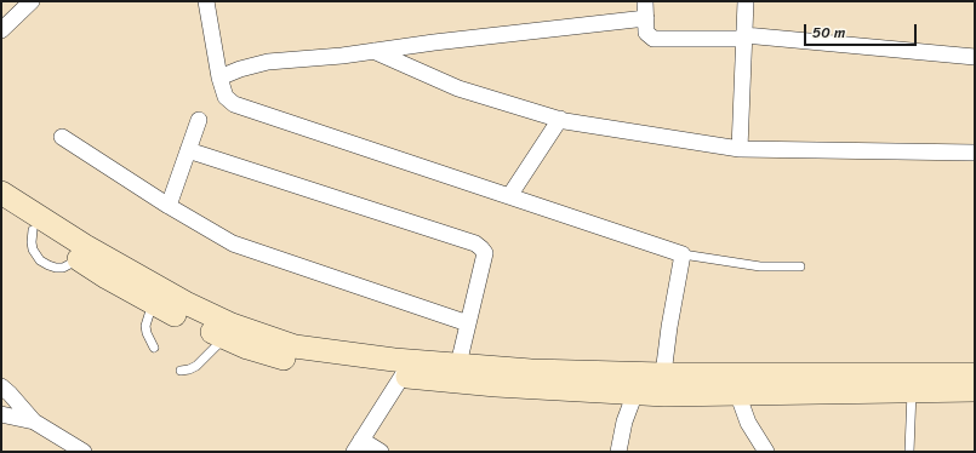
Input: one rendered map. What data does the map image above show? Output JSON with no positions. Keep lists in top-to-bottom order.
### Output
{
  "scale_bar": "50 m"
}
